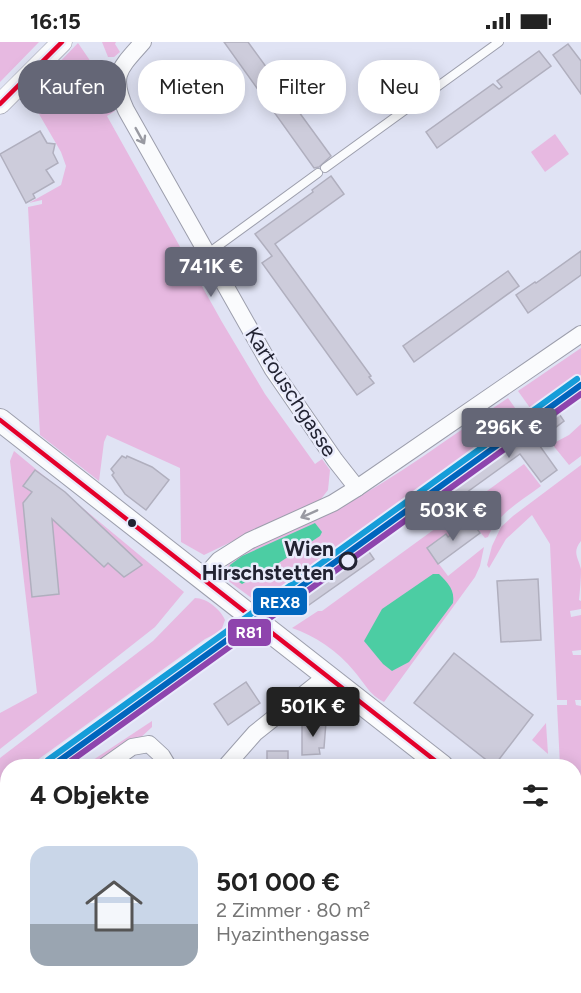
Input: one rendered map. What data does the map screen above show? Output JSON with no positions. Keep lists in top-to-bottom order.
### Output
{
  "streets": {
    "street": ["Kartouschgasse"]
  },
  "one_way": ["Kartouschgasse"],
  "places": ["Wien Hirschstetten"],
  "lines": ["transit line REX8", "transit line R81"],
  "page": {
    "status": "16:15",
    "chip": [
      "Kaufen",
      "Mieten",
      "Filter",
      "Neu"
    ],
    "price": [
      "741K €",
      "296K €",
      "503K €",
      "501K €"
    ],
    "heading": "4 Objekte",
    "list": [
      {
        "name": "501 000 €",
        "note": "2 Zimmer · 80 m² · Hyazinthengasse"
      }
    ]
  }
}
